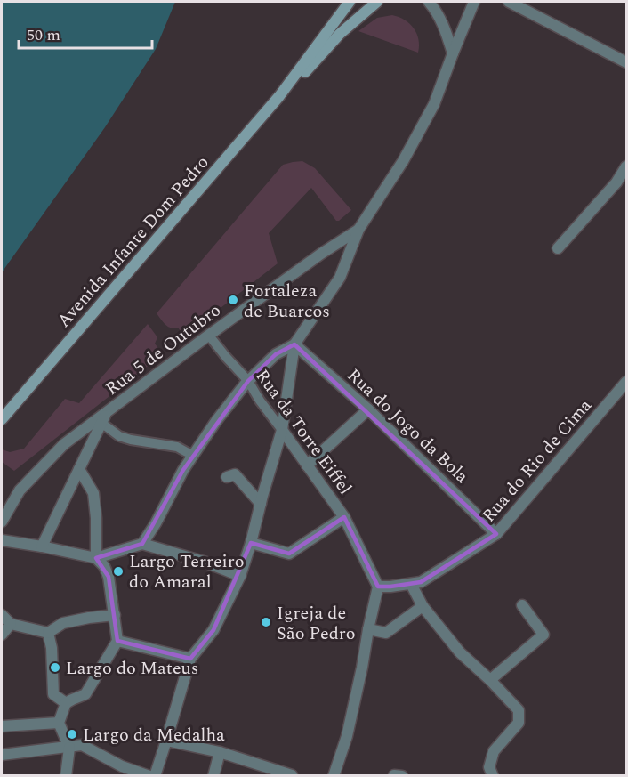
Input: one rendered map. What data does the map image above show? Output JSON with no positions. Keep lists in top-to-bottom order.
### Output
{
  "streets": {
    "street": [
      "Avenida Infante Dom Pedro",
      "Rua 5 de Outubro",
      "Rua do Jogo da Bola",
      "Rua da Torre Eiffel",
      "Rua do Rio de Cima"
    ]
  },
  "crossings": [
    ["Rua 5 de Outubro", "Rua da Torre Eiffel"],
    ["Rua do Jogo da Bola", "Rua do Rio de Cima"],
    ["Rua da Torre Eiffel", "Rua do Rio de Cima"]
  ],
  "places": [
    "Fortaleza de Buarcos",
    "Largo Terreiro do Amaral",
    "Igreja de São Pedro",
    "Largo do Mateus",
    "Largo da Medalha"
  ],
  "scale_bar": "50 m"
}
